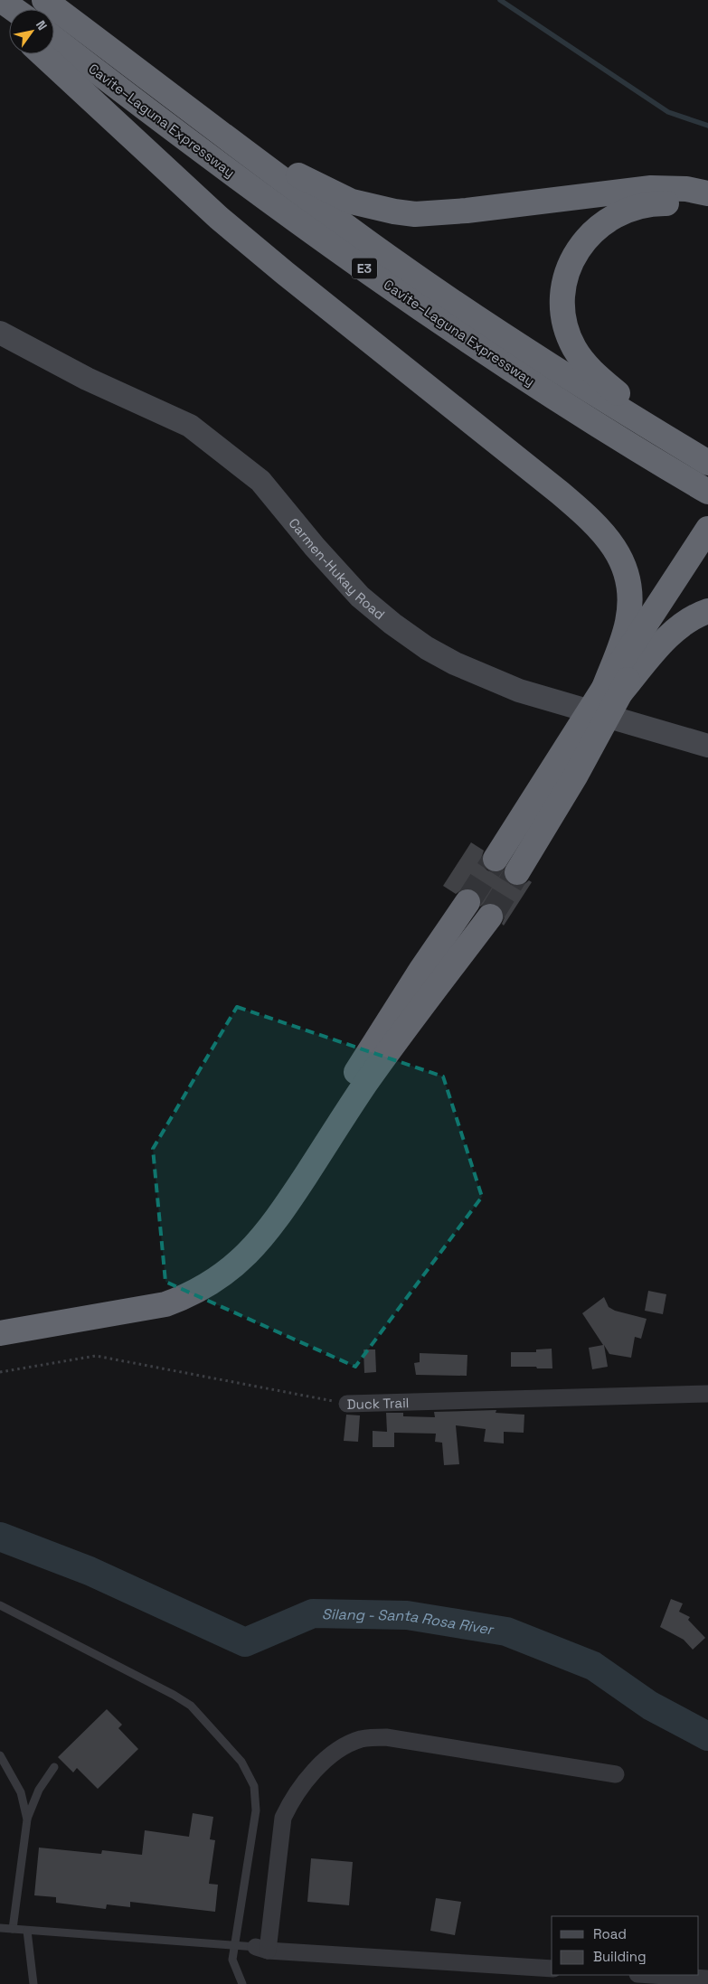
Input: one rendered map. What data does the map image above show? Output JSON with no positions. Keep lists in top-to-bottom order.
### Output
{
  "streets": {
    "highway": ["Cavite–Laguna Expressway", "E3"],
    "street": ["Carmen-Hukay Road", "Duck Trail"]
  },
  "crossings": [
    ["Cavite–Laguna Expressway", "E3"]
  ],
  "water": ["Silang - Santa Rosa River"],
  "legend": ["Road", "Building"],
  "north": "top right"
}
